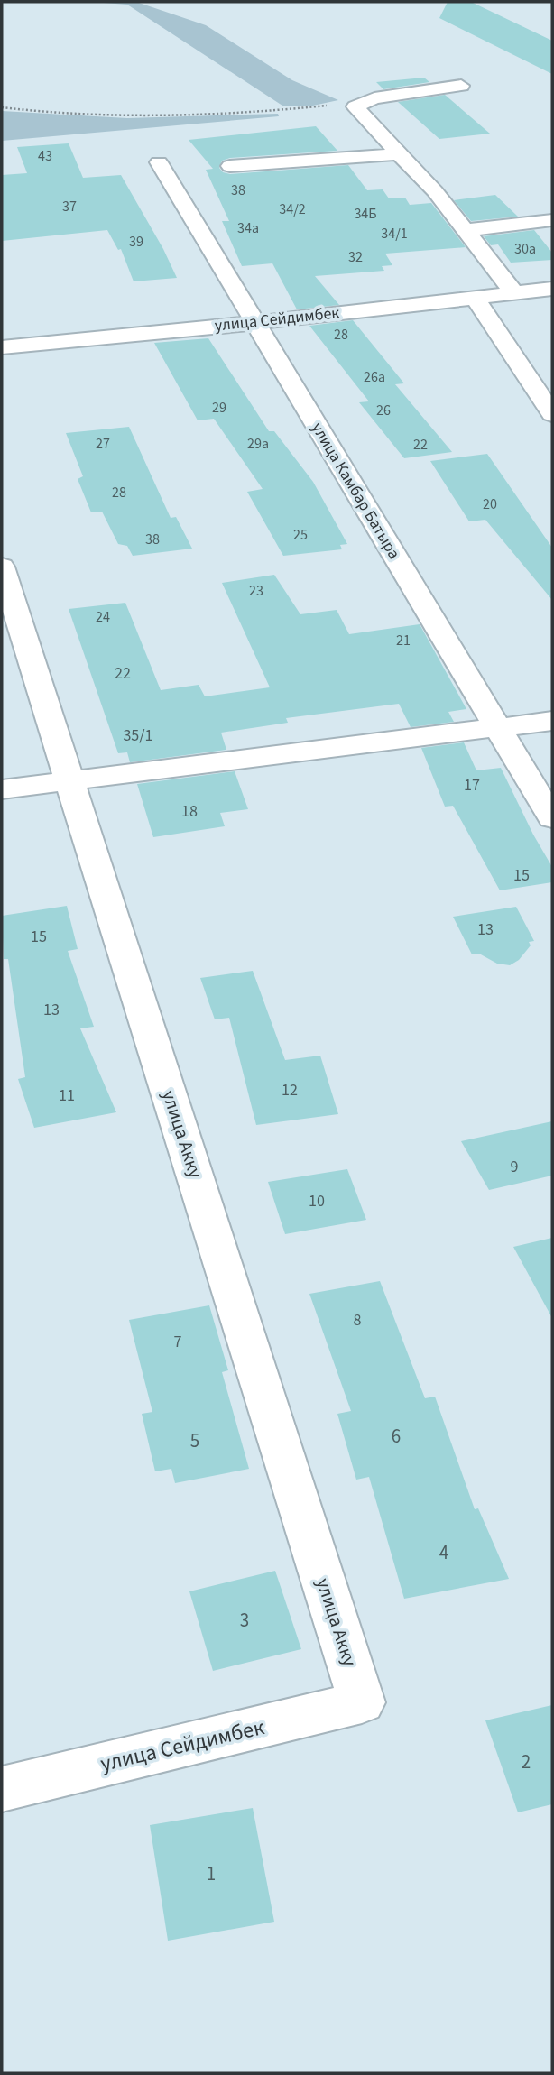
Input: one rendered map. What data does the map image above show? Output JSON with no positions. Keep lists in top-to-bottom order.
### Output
{
  "streets": {
    "street": ["улица Сейдимбек", "улица Камбар Батыра", "улица Акку"]
  },
  "crossings": [
    ["улица Сейдимбек", "улица Камбар Батыра"],
    ["улица Сейдимбек", "улица Акку"]
  ],
  "house_numbers": [
    "43",
    "38",
    "37",
    "34/2",
    "34Б",
    "34а",
    "34/1",
    "39",
    "30а",
    "32",
    "28",
    "26а",
    "29",
    "26",
    "27",
    "29а",
    "22",
    "28",
    "20",
    "25",
    "38",
    "23",
    "24",
    "21",
    "22",
    "35/1",
    "17",
    "18",
    "15",
    "13",
    "15",
    "13",
    "12",
    "11",
    "9",
    "10",
    "8",
    "7",
    "6",
    "5",
    "4",
    "3",
    "2",
    "1"
  ]
}
